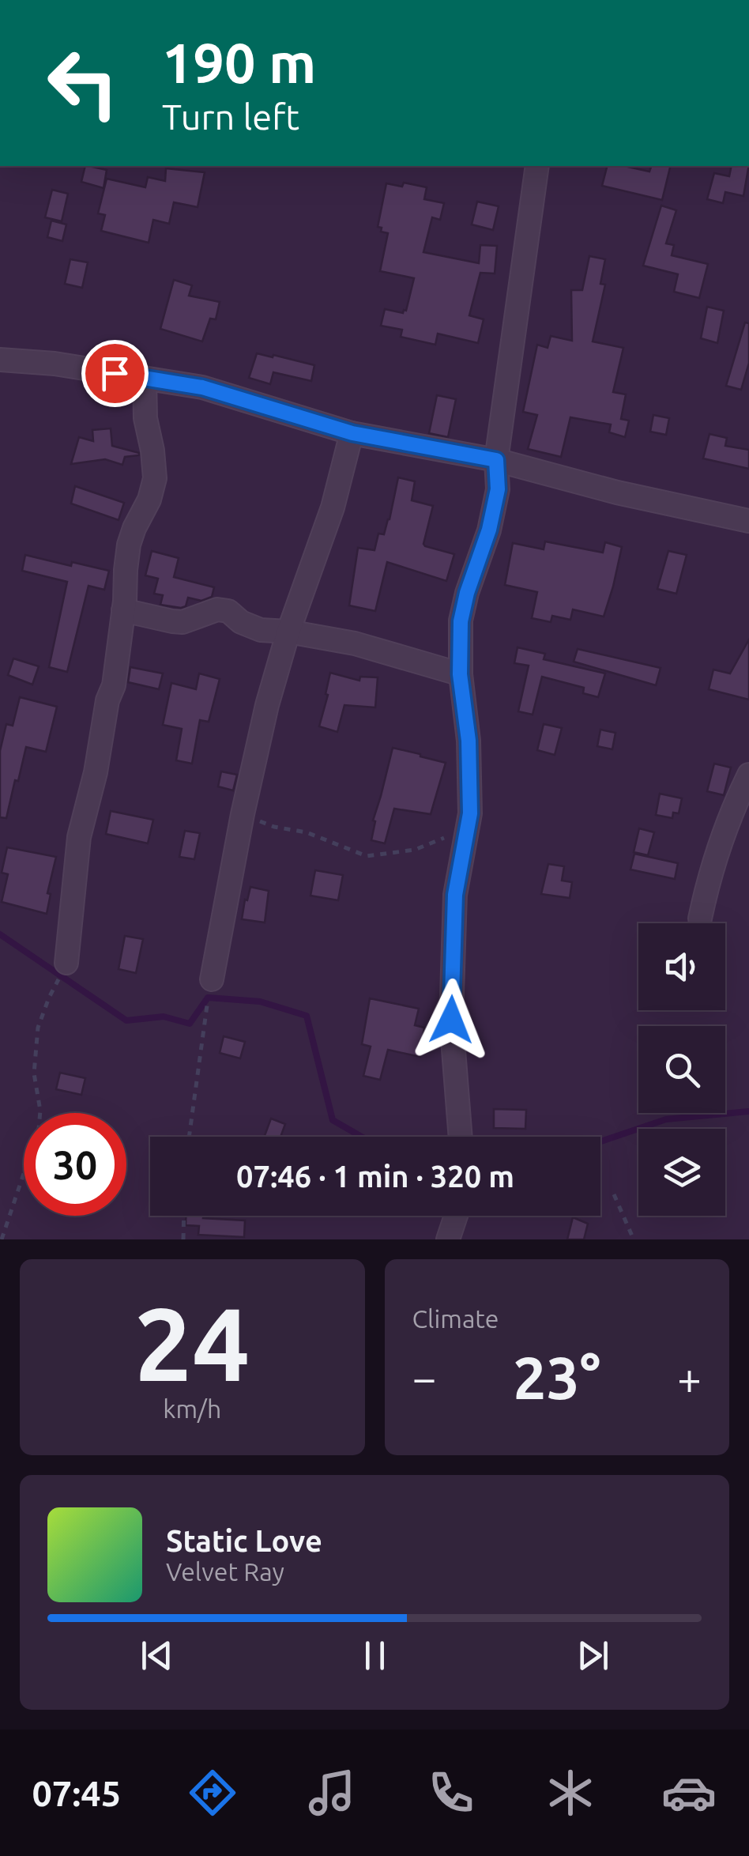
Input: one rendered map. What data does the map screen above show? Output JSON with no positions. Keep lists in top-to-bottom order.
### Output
{
  "page": {
    "turn": ["190 m", "Turn left"],
    "limit": "30",
    "trip": "07:46 · 1 min · 320 m",
    "tile": [
      ["24", "km/h"],
      "Climate"
    ],
    "heat": ["−", "23°", "+"],
    "song": ["Static Love", "Velvet Ray"],
    "tabs": "07:45"
  }
}
